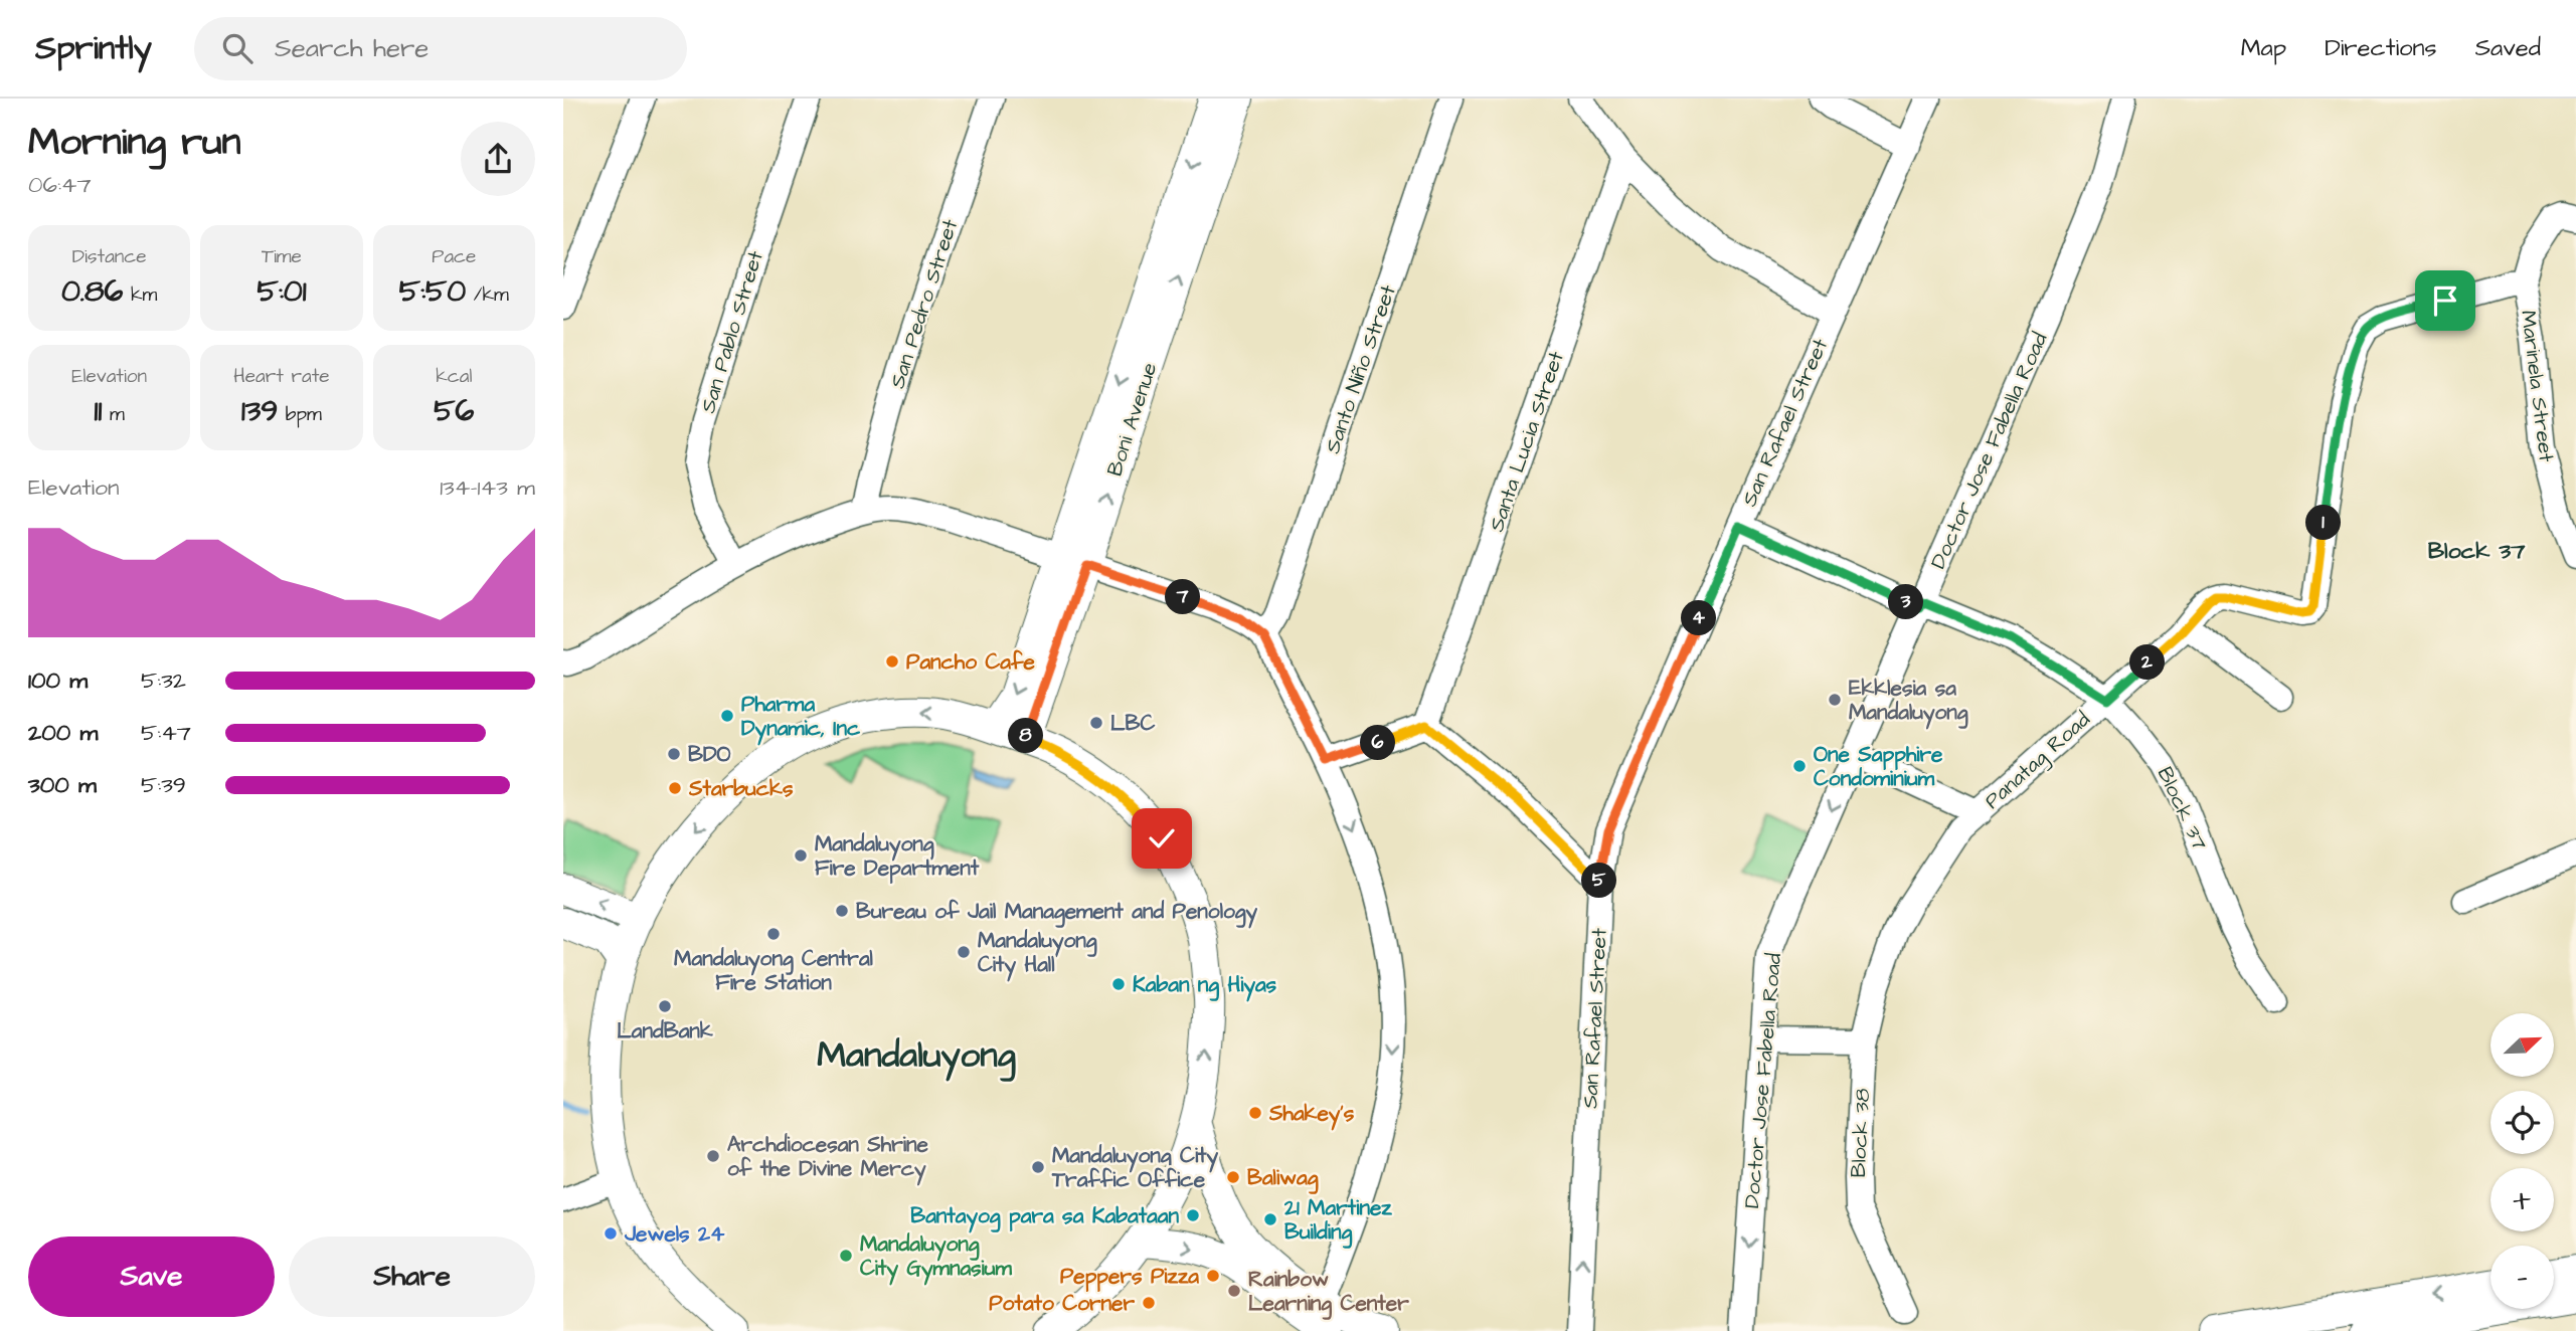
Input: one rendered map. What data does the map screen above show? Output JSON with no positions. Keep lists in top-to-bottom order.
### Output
{
  "streets": {
    "main road": ["Boni Avenue"],
    "street": [
      "San Pedro Street",
      "San Pablo Street",
      "Santo Niño Street",
      "Marinela Street",
      "San Rafael Street",
      "Santa Lucia Street",
      "Doctor Jose Fabella Road",
      "Panatag Road",
      "Block 37",
      "Block 38"
    ]
  },
  "crossings": [
    ["Marinela Street", "Panatag Road"],
    ["San Rafael Street", "Block 37"],
    ["Doctor Jose Fabella Road", "Block 37"],
    ["Panatag Road", "Block 37"],
    ["Panatag Road", "Block 38"]
  ],
  "one_way": ["Doctor Jose Fabella Road"],
  "districts": ["Block 37", "Mandaluyong"],
  "places": [
    "Pancho Cafe",
    "Ekklesia sa Mandaluyong",
    "Pharma Dynamic, Inc",
    "LBC",
    "BDO",
    "One Sapphire Condominium",
    "Starbucks",
    "Mandaluyong Fire Department",
    "Bureau of Jail Management and Penology",
    "Mandaluyong Central Fire Station",
    "Mandaluyong City Hall",
    "Kaban ng Hiyas",
    "LandBank",
    "Shakey's",
    "Archdiocesan Shrine of the Divine Mercy",
    "Mandaluyong City Traffic Office",
    "Baliwag",
    "Bantayog para sa Kabataan",
    "21 Martinez Building",
    "Jewels 24",
    "Mandaluyong City Gymnasium",
    "Peppers Pizza",
    "Rainbow Learning Center",
    "Potato Corner"
  ],
  "north": "top right",
  "page": {
    "header": "Sprintly",
    "search": "Search here",
    "nav": ["Map", "Directions", "Saved"],
    "heading": ["Morning run", "06:47"],
    "stats": [
      ["Distance", "0.86 km"],
      ["Time", "5:01"],
      ["Pace", "5:50 /km"],
      ["Elevation", "11 m"],
      ["Heart rate", "139 bpm"],
      ["kcal", "56"]
    ],
    "chart": ["Elevation", "134–143 m"],
    "pins": [
      "1",
      "7",
      "3",
      "4",
      "2",
      "8",
      "6",
      "5"
    ],
    "list": [
      {
        "name": "100 m",
        "note": "5:32"
      },
      {
        "name": "200 m",
        "note": "5:47"
      },
      {
        "name": "300 m",
        "note": "5:39"
      }
    ],
    "map_buttons": ["+", "−"],
    "buttons": ["Save", "Share"]
  }
}
